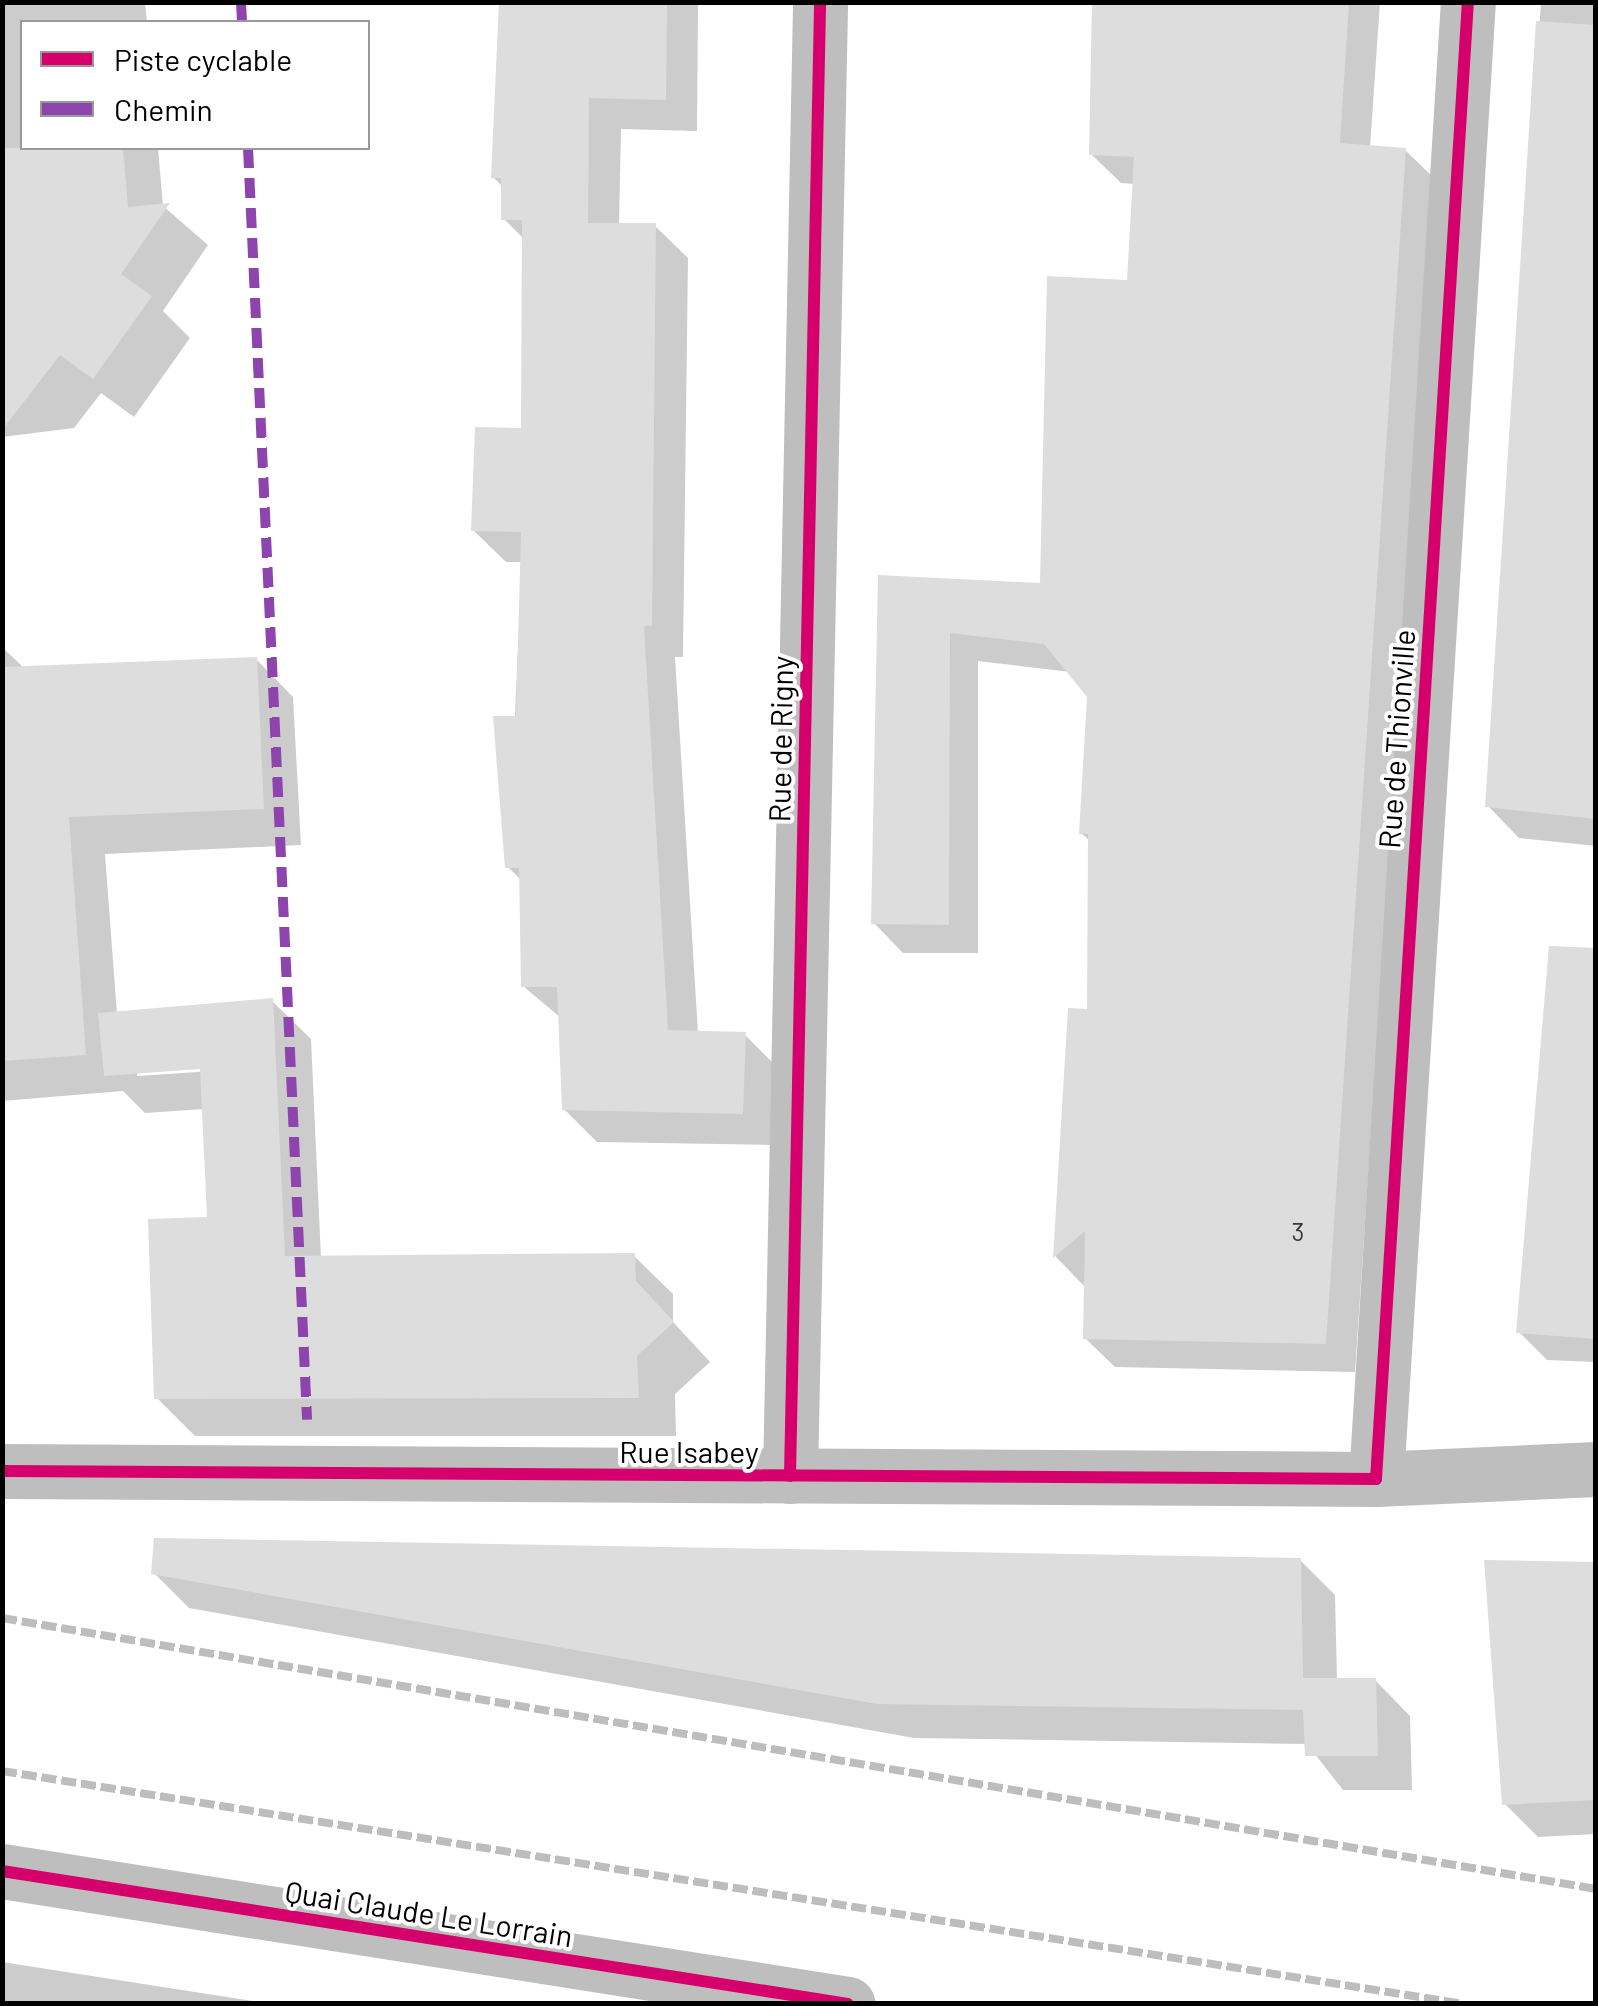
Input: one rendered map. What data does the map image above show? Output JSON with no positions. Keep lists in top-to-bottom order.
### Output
{
  "streets": {
    "street": [
      "Rue de Rigny",
      "Rue de Thionville",
      "Rue Isabey",
      "Quai Claude Le Lorrain"
    ]
  },
  "crossings": [
    ["Rue de Rigny", "Rue Isabey"],
    ["Rue de Thionville", "Rue Isabey"]
  ],
  "house_numbers": ["3"],
  "legend": ["Piste cyclable", "Chemin"]
}
